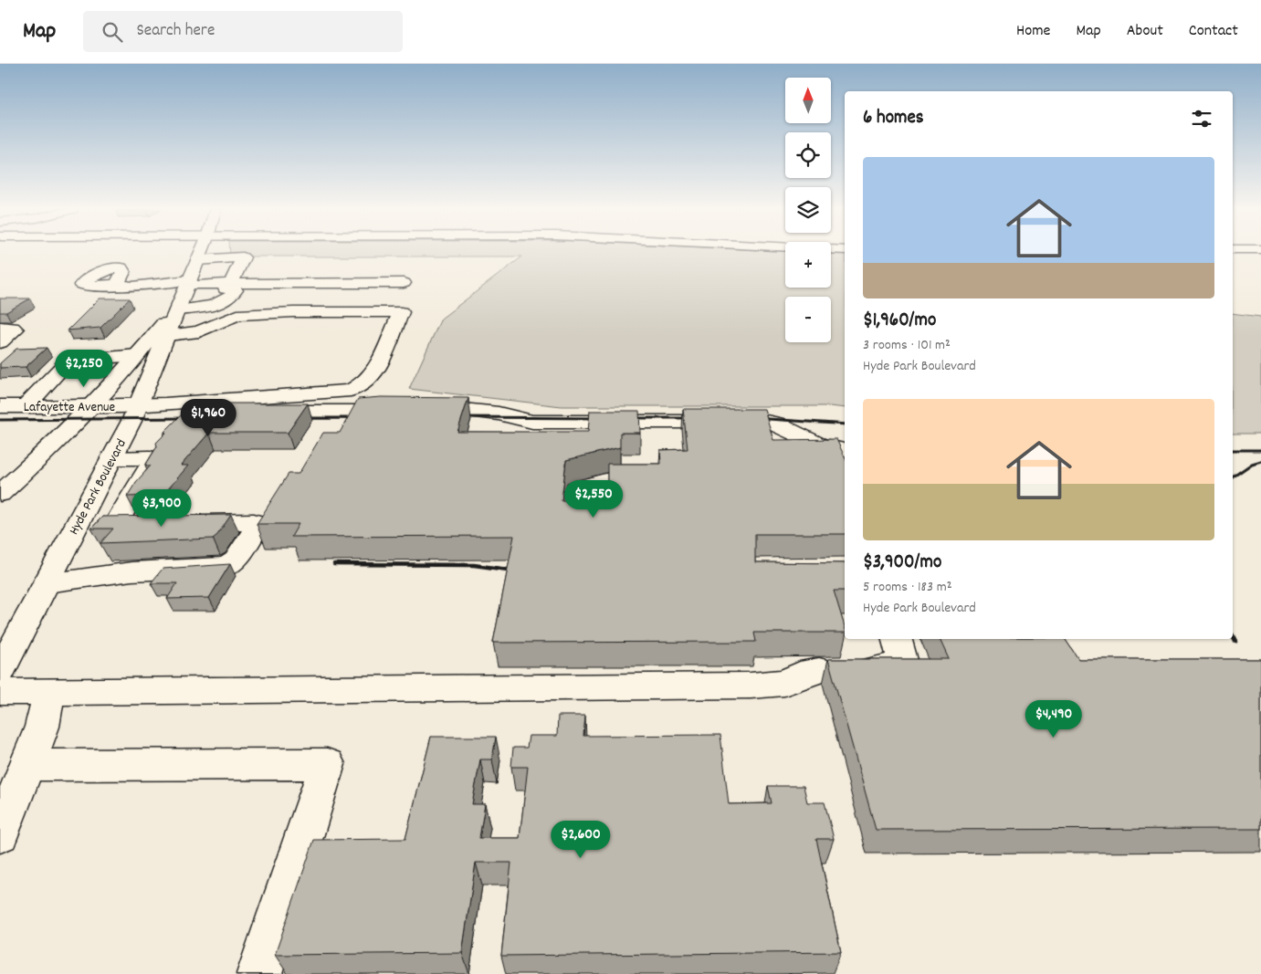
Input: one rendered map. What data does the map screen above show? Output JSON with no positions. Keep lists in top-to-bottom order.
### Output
{
  "streets": {
    "street": ["Lafayette Avenue", "Hyde Park Boulevard"]
  },
  "crossings": [
    ["Lafayette Avenue", "Hyde Park Boulevard"]
  ],
  "north": "top",
  "page": {
    "header": "Map",
    "search": "Search here",
    "nav": [
      "Home",
      "Map",
      "About",
      "Contact"
    ],
    "map_buttons": ["+", "−"],
    "heading": "6 homes",
    "list": [
      {
        "name": "$1,960/mo",
        "note": "3 rooms · 101 m² · Hyde Park Boulevard"
      },
      {
        "name": "$3,900/mo",
        "note": "5 rooms · 183 m² · Hyde Park Boulevard"
      }
    ],
    "price": [
      "$2,250",
      "$1,960",
      "$2,550",
      "$3,900",
      "$4,490",
      "$2,600"
    ]
  }
}
